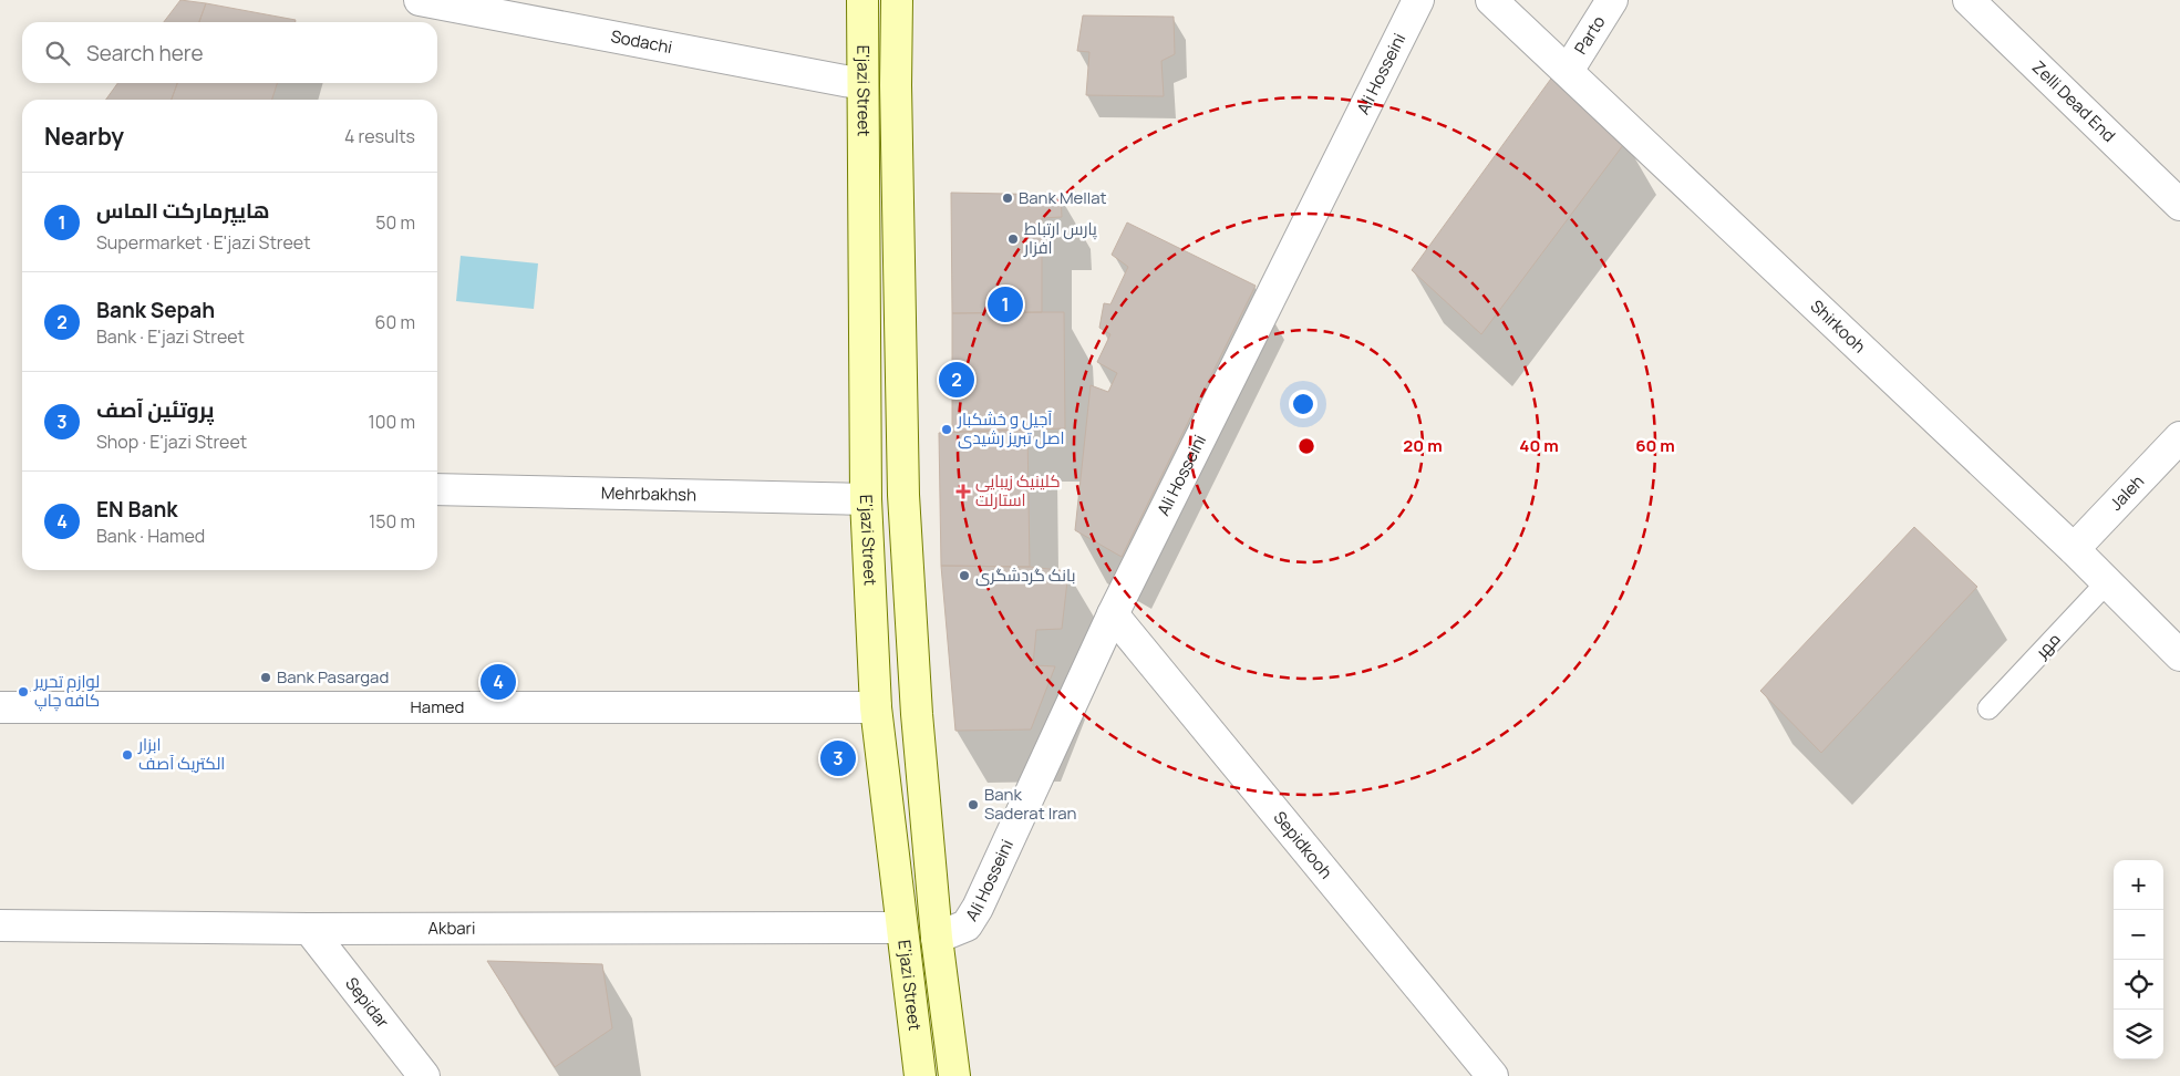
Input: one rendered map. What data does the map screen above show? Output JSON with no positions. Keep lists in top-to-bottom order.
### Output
{
  "streets": {
    "main road": ["E'jazi Street"],
    "street": [
      "Parto",
      "Sodachi",
      "Ali Hosseini",
      "Zelli Dead End",
      "Shirkooh",
      "Jaleh",
      "Mehrbakhsh",
      "Hamed",
      "Sepidkooh",
      "Akbari",
      "Sepidar"
    ],
    "lane": ["مهر"]
  },
  "crossings": [
    ["Parto", "Shirkooh"],
    ["Sodachi", "E'jazi Street"],
    ["Ali Hosseini", "E'jazi Street"],
    ["Ali Hosseini", "Sepidkooh"],
    ["E'jazi Street", "Mehrbakhsh"],
    ["E'jazi Street", "Hamed"],
    ["E'jazi Street", "Akbari"],
    ["Shirkooh", "Jaleh"],
    ["Shirkooh", "مهر"],
    ["Akbari", "Sepidar"]
  ],
  "places": {
    "other": [
      "Bank Mellat",
      "پارس ارتباط افزار",
      "آجیل و خشکبار اصل تبریز رشیدی",
      "بانک گردشگری",
      "Bank Pasargad",
      "لوازم تحریر کافه چاپ",
      "ابزار الکتریک آصف",
      "Bank Saderat Iran"
    ],
    "health": ["کلینیک زیبایی استارلت"]
  },
  "page": {
    "search": "Search here",
    "heading": ["Nearby", "4 results"],
    "list": [
      {
        "mark": "1",
        "name": "هایپرمارکت الماس",
        "note": "Supermarket · E'jazi Street",
        "value": "50 m"
      },
      {
        "mark": "2",
        "name": "Bank Sepah",
        "note": "Bank · E'jazi Street",
        "value": "60 m"
      },
      {
        "mark": "3",
        "name": "پروتئین آصف",
        "note": "Shop · E'jazi Street",
        "value": "100 m"
      },
      {
        "mark": "4",
        "name": "EN Bank",
        "note": "Bank · Hamed",
        "value": "150 m"
      }
    ],
    "pins": [
      "1",
      "2",
      "4",
      "3"
    ],
    "map_buttons": ["+", "−"]
  },
  "rings": ["20 m", "40 m", "60 m"]
}
